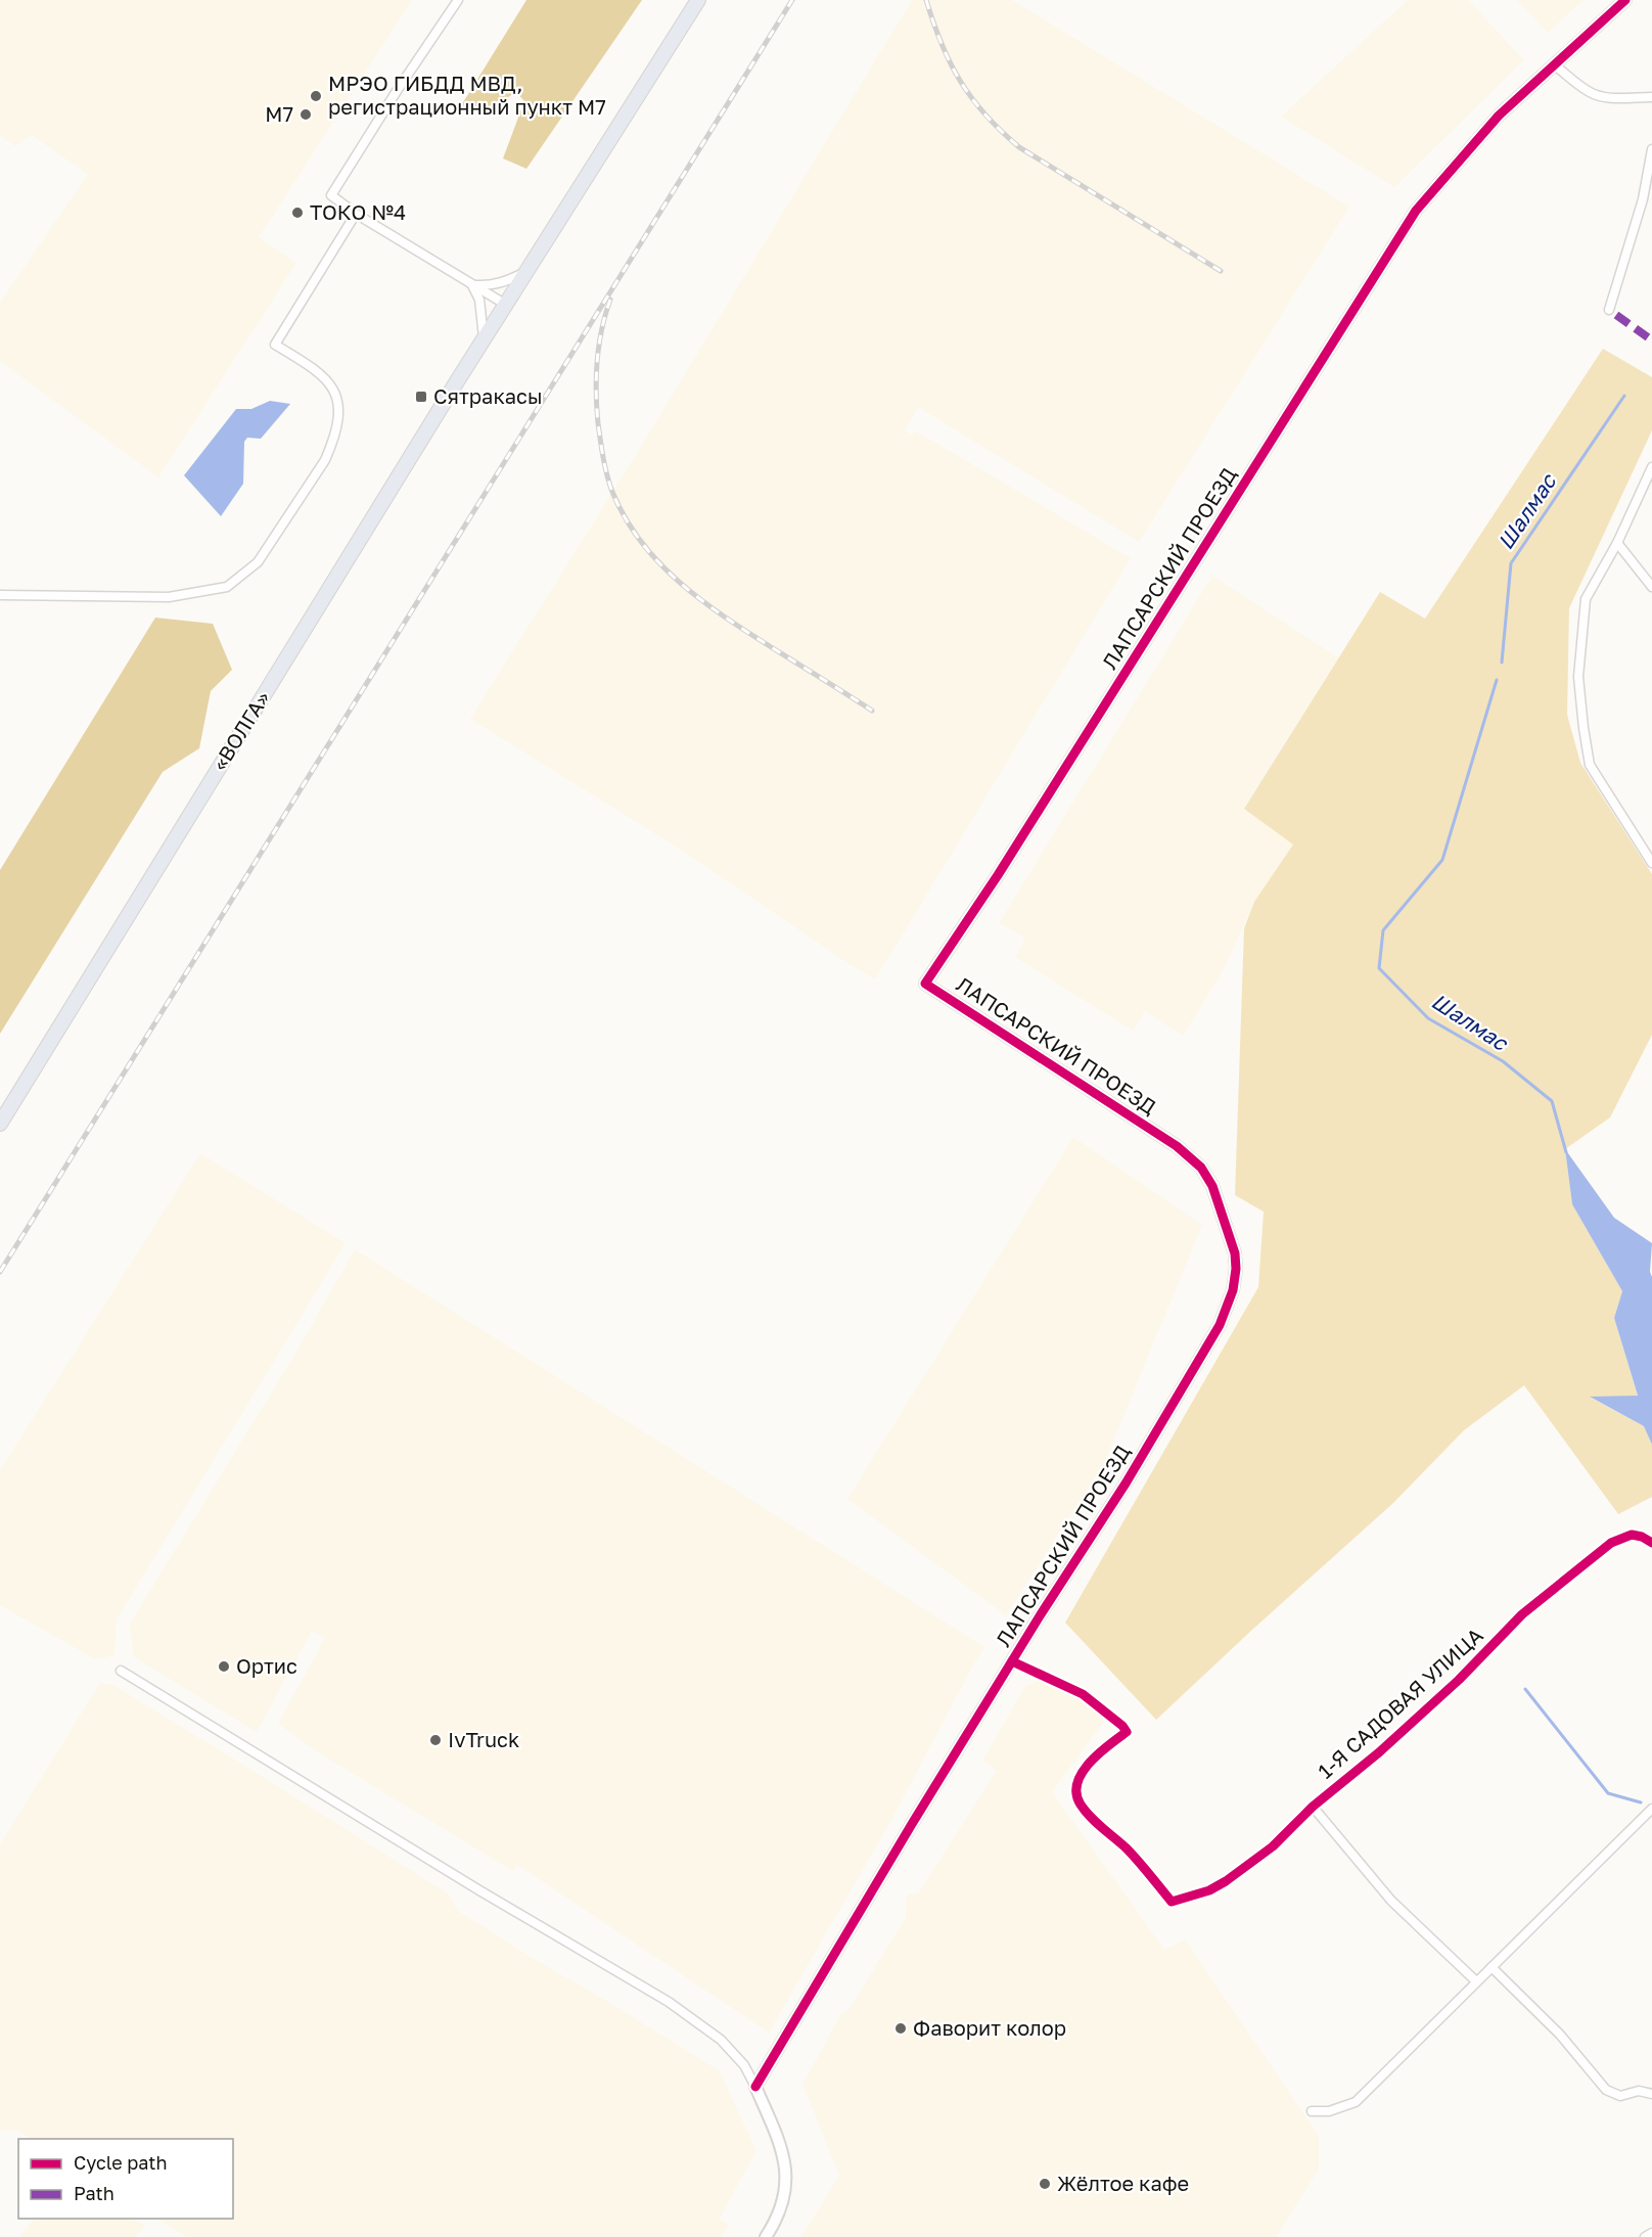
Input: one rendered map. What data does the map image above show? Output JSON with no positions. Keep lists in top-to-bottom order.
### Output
{
  "streets": {
    "highway": ["«ВОЛГА»"],
    "street": ["ЛАПСАРСКИЙ ПРОЕЗД", "1-Я САДОВАЯ УЛИЦА"]
  },
  "crossings": [
    ["ЛАПСАРСКИЙ ПРОЕЗД", "1-Я САДОВАЯ УЛИЦА"]
  ],
  "water": ["Шалмас"],
  "places": {
    "other": [
      "МРЭО ГИБДД МВД, регистрационный пункт М7",
      "М7",
      "ТОКО №4",
      "Ортис",
      "IvTruck",
      "Фаворит колор",
      "Жёлтое кафе"
    ],
    "transit": ["Сятракасы"]
  },
  "legend": ["Cycle path", "Path"]
}
